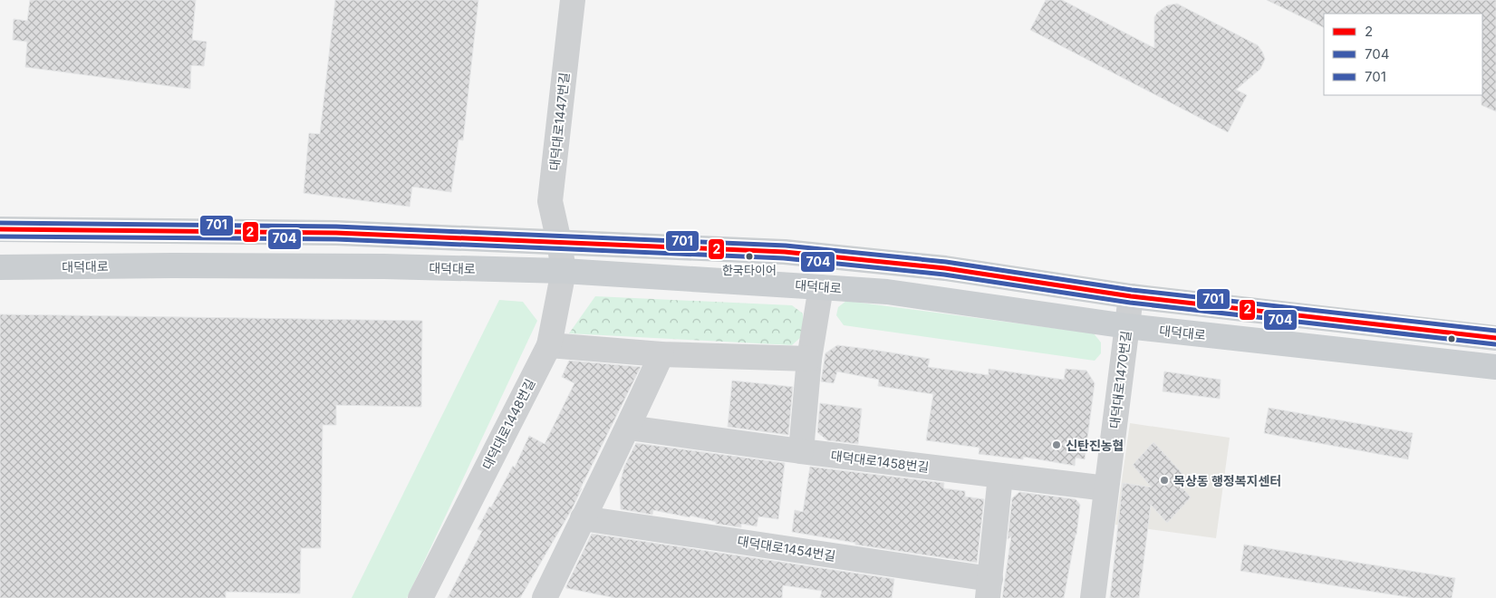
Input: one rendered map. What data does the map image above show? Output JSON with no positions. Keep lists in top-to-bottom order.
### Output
{
  "streets": {
    "main road": ["대덕대로"],
    "street": [
      "대덕대로1447번길",
      "대덕대로1470번길",
      "대덕대로1448번길",
      "대덕대로1458번길",
      "대덕대로1454번길"
    ]
  },
  "crossings": [
    ["대덕대로1447번길", "대덕대로1448번길"],
    ["대덕대로", "대덕대로1470번길"],
    ["대덕대로", "대덕대로1448번길"],
    ["대덕대로1470번길", "대덕대로1458번길"]
  ],
  "places": ["한국타이어", "신탄진농협", "목상동 행정복지센터"],
  "lines": ["transit line 701", "transit line 2", "transit line 704"],
  "legend": ["2", "704", "701"]
}
